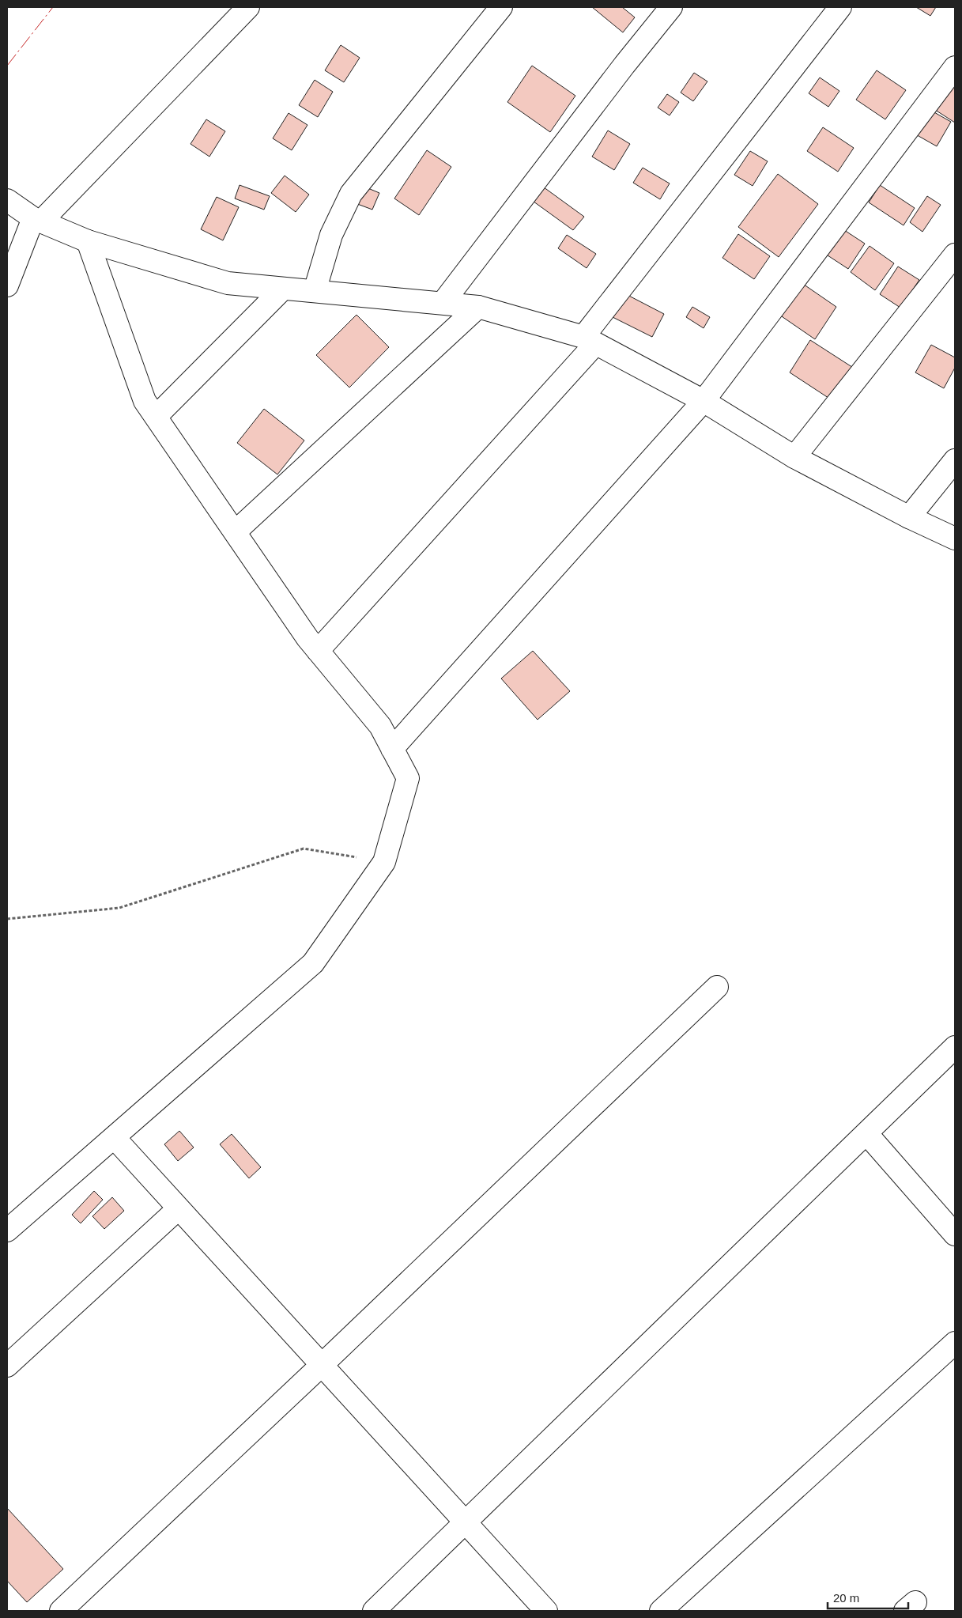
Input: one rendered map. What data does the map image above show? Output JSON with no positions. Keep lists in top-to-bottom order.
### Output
{
  "scale_bar": "20 m"
}
